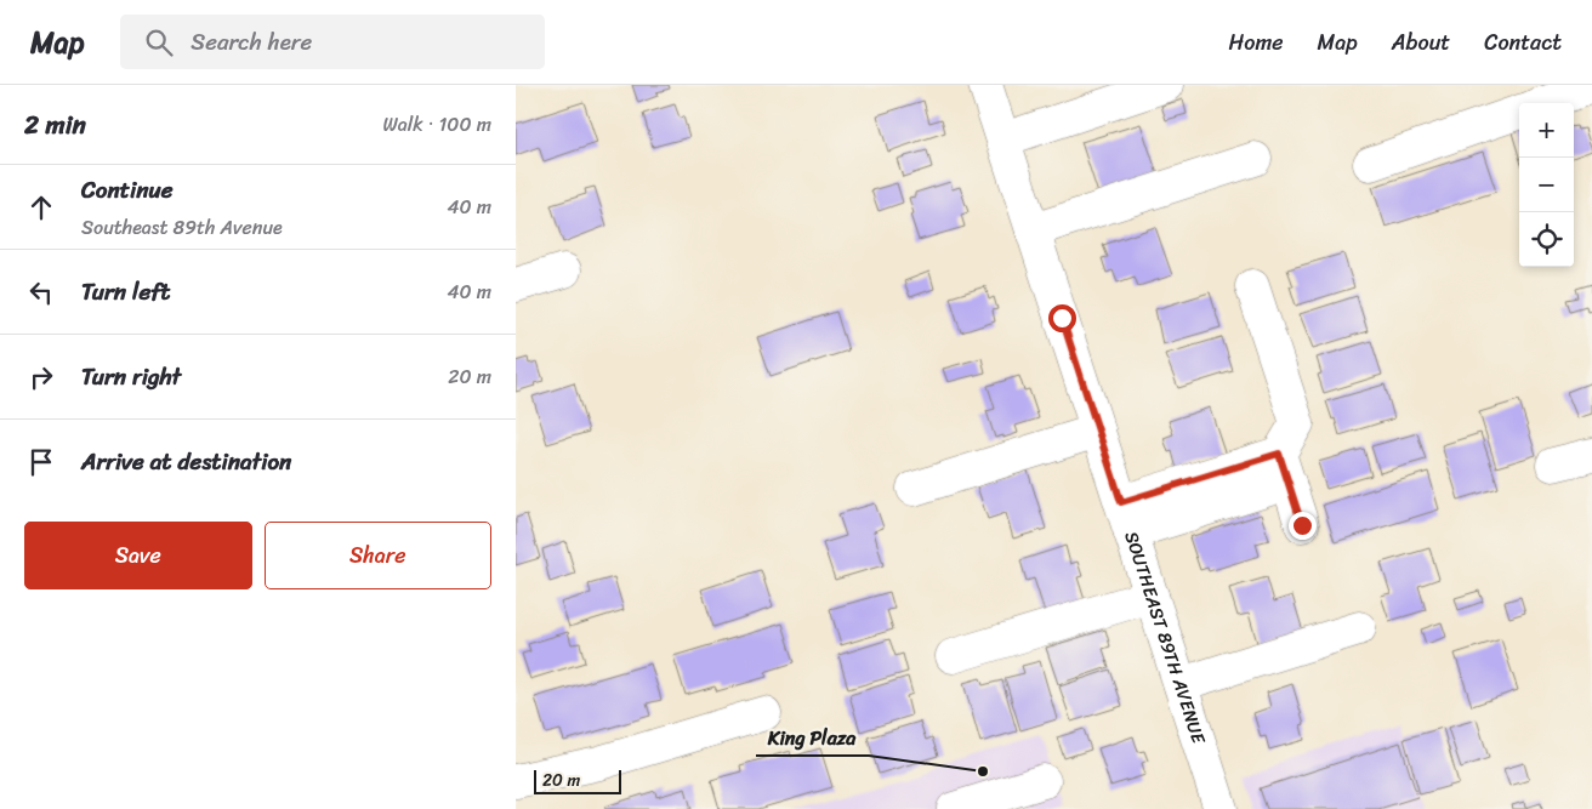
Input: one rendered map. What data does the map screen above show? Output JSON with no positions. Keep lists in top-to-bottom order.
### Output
{
  "streets": {
    "street": ["SOUTHEAST 89TH AVENUE"]
  },
  "places": ["King Plaza"],
  "scale_bar": "20 m",
  "page": {
    "header": "Map",
    "search": "Search here",
    "nav": [
      "Home",
      "Map",
      "About",
      "Contact"
    ],
    "heading": ["2 min", "Walk · 100 m"],
    "map_buttons": ["+", "−"],
    "list": [
      ["Continue", "Southeast 89th Avenue", "40 m"],
      ["Turn left", "40 m"],
      ["Turn right", "20 m"],
      "Arrive at destination"
    ],
    "buttons": ["Save", "Share"],
    "scale": "20 m"
  }
}
